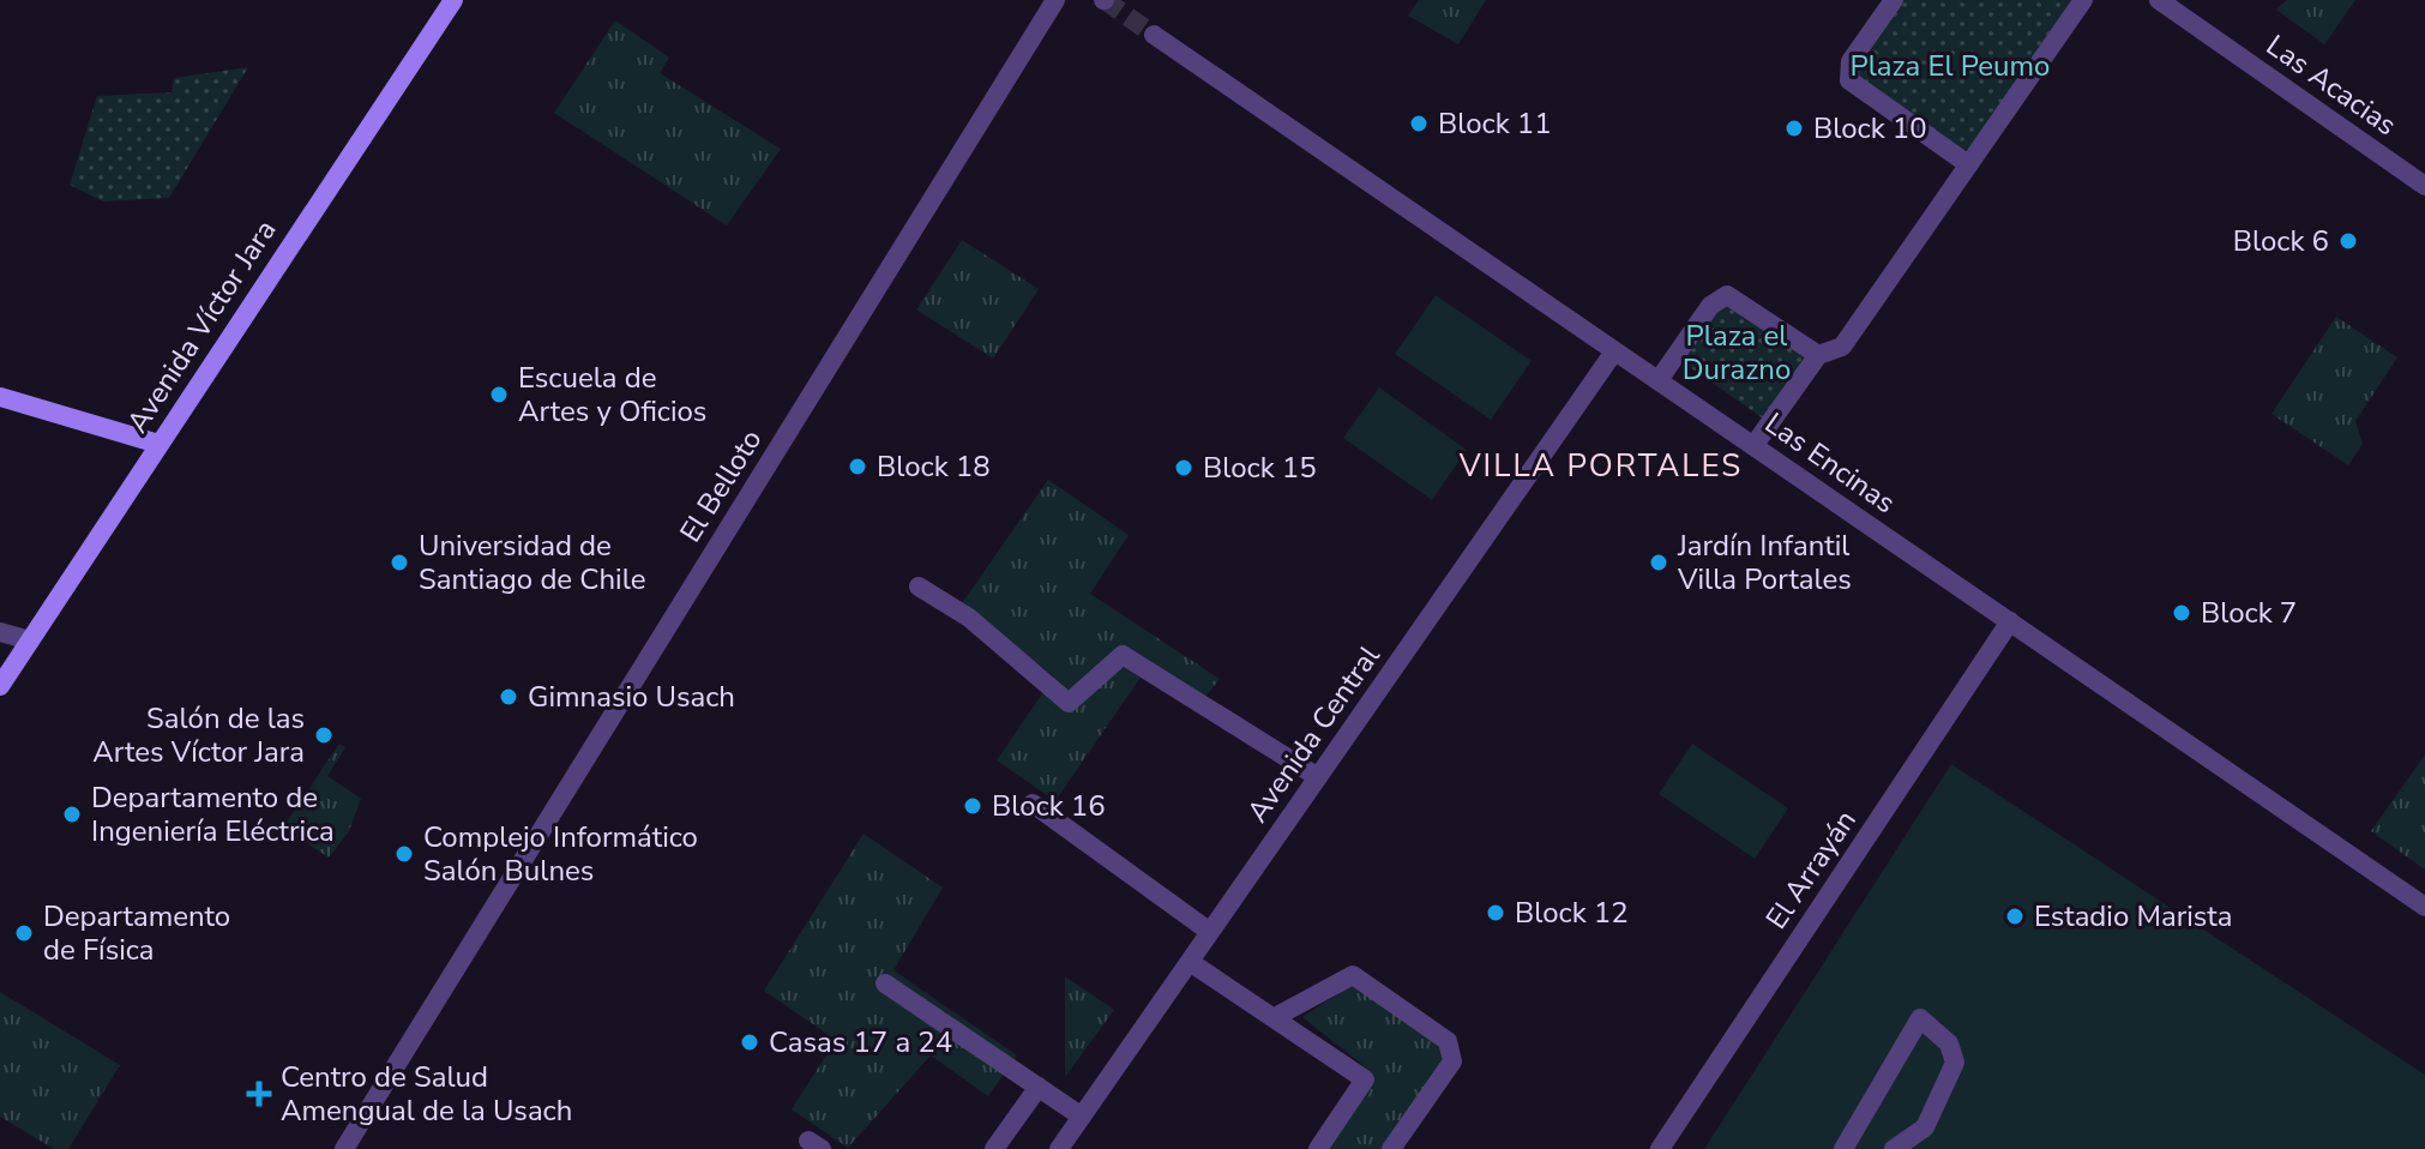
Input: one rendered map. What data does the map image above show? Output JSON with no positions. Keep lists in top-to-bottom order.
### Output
{
  "streets": {
    "main road": ["Avenida Víctor Jara"],
    "street": [
      "Las Acacias",
      "Las Encinas",
      "El Belloto",
      "Avenida Central",
      "El Arrayán"
    ]
  },
  "crossings": [
    ["Las Encinas", "Avenida Central"],
    ["Las Encinas", "El Arrayán"]
  ],
  "districts": ["VILLA PORTALES"],
  "parks": ["Plaza El Peumo", "Plaza el Durazno"],
  "places": {
    "other": [
      "Block 11",
      "Block 10",
      "Block 6",
      "Escuela de Artes y Oficios",
      "Block 18",
      "Block 15",
      "Universidad de Santiago de Chile",
      "Jardín Infantil Villa Portales",
      "Block 7",
      "Gimnasio Usach",
      "Salón de las Artes Víctor Jara",
      "Block 16",
      "Departamento de Ingeniería Eléctrica",
      "Complejo Informático Salón Bulnes",
      "Block 12",
      "Estadio Marista",
      "Departamento de Física",
      "Casas 17 a 24"
    ],
    "health": ["Centro de Salud Amengual de la Usach"]
  }
}
